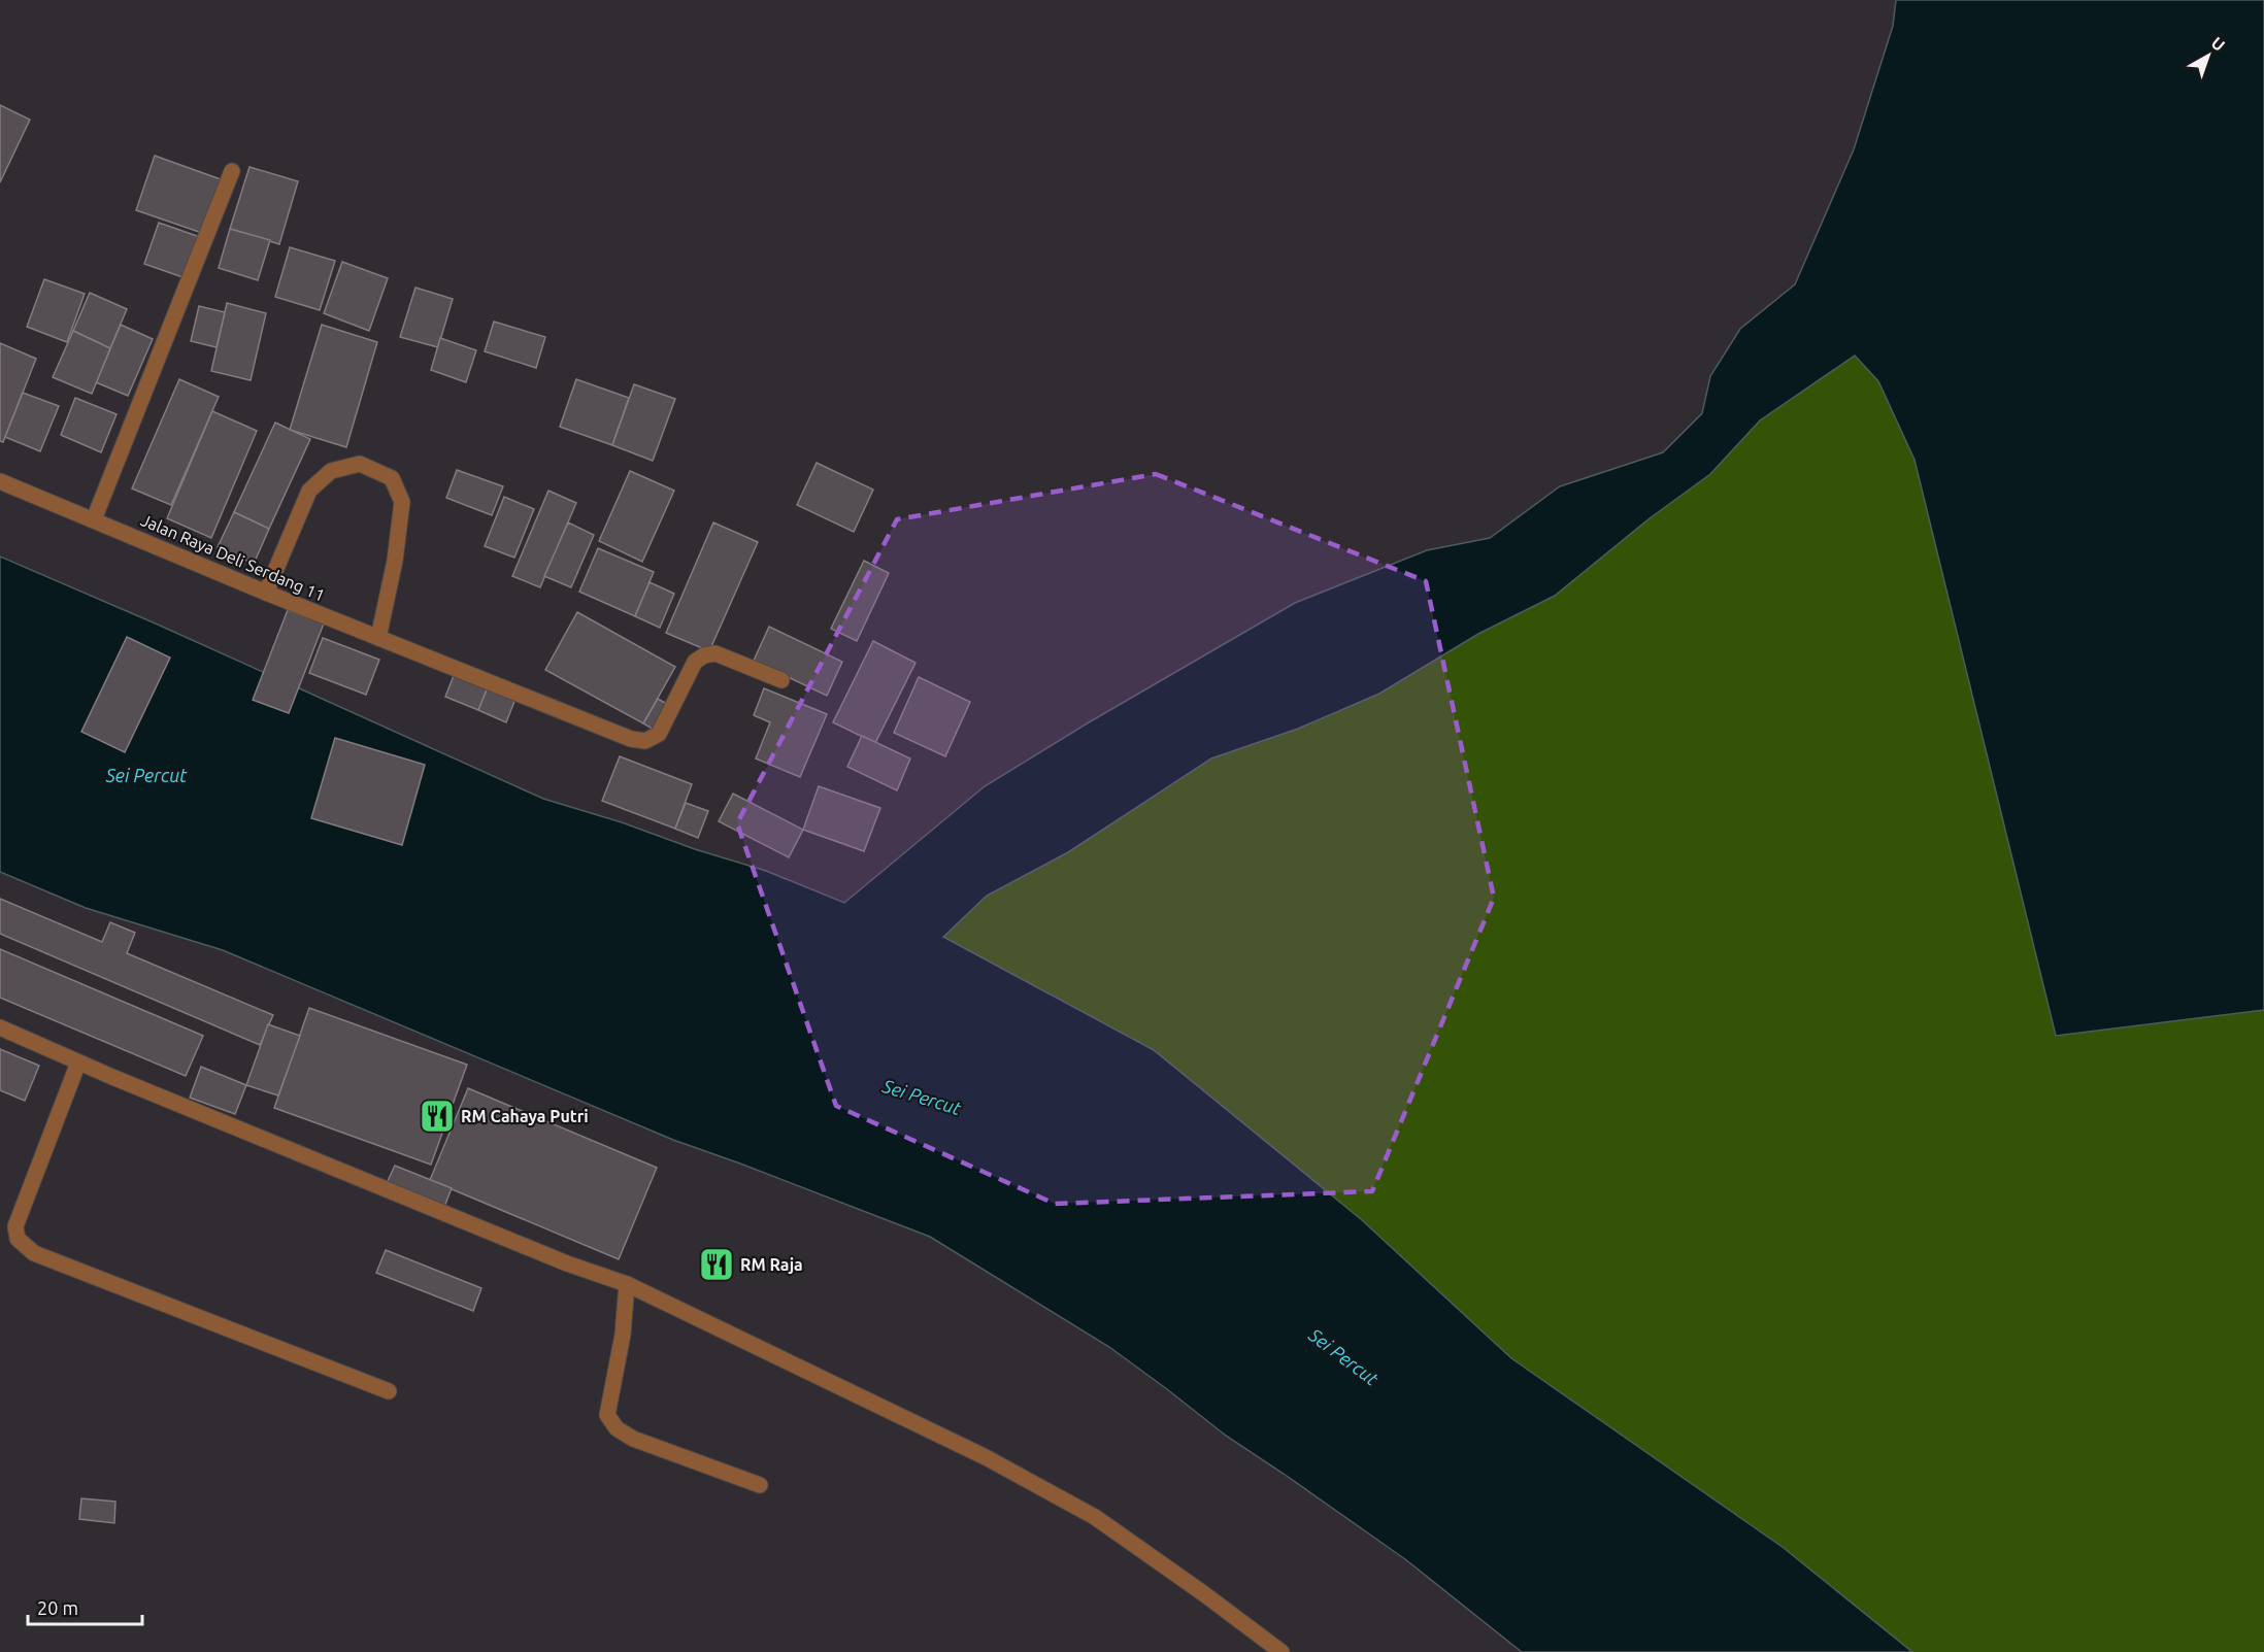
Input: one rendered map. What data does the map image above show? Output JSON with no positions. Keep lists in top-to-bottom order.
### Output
{
  "streets": {
    "street": ["Jalan Raya Deli Serdang 11"]
  },
  "water": ["Sei Percut"],
  "places": {
    "restaurant": ["RM Cahaya Putri", "RM Raja"]
  },
  "scale_bar": "20 m",
  "north": "top right"
}
